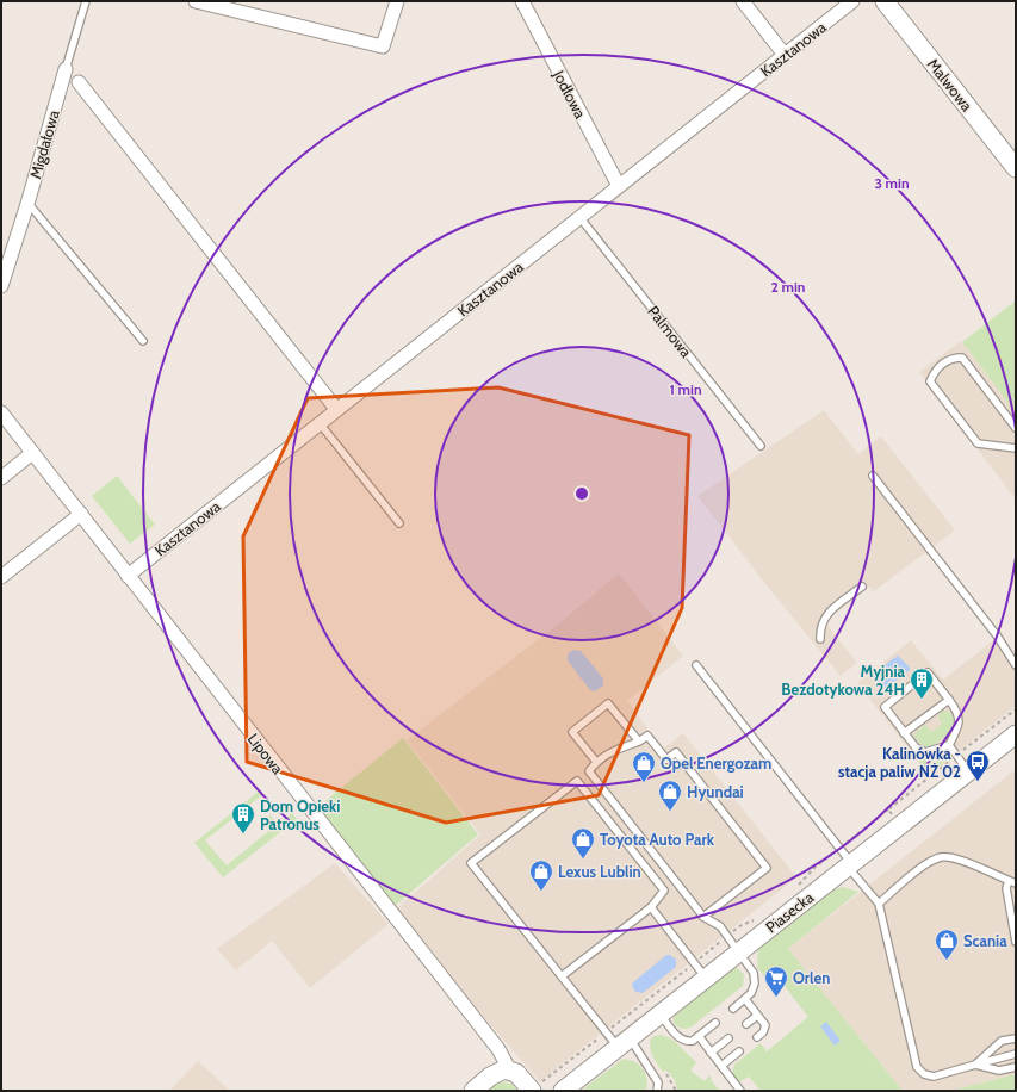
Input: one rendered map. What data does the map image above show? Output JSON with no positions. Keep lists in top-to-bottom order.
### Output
{
  "streets": {
    "street": [
      "Kasztanowa",
      "Malwowa",
      "Jodłowa",
      "Migdałowa",
      "Lipowa",
      "Piasecka"
    ],
    "lane": ["Palmowa"]
  },
  "crossings": [
    ["Kasztanowa", "Jodłowa"],
    ["Kasztanowa", "Palmowa"],
    ["Kasztanowa", "Lipowa"]
  ],
  "places": {
    "building": ["Myjnia Bezdotykowa 24H", "Dom Opieki Patronus"],
    "bus stop": ["Kalinówka - stacja paliw NŻ 02"],
    "shop": [
      "Opel Energozam",
      "Hyundai",
      "Toyota Auto Park",
      "Lexus Lublin",
      "Scania"
    ],
    "supermarket": ["Orlen"]
  },
  "rings": ["3 min", "2 min", "1 min"]
}
